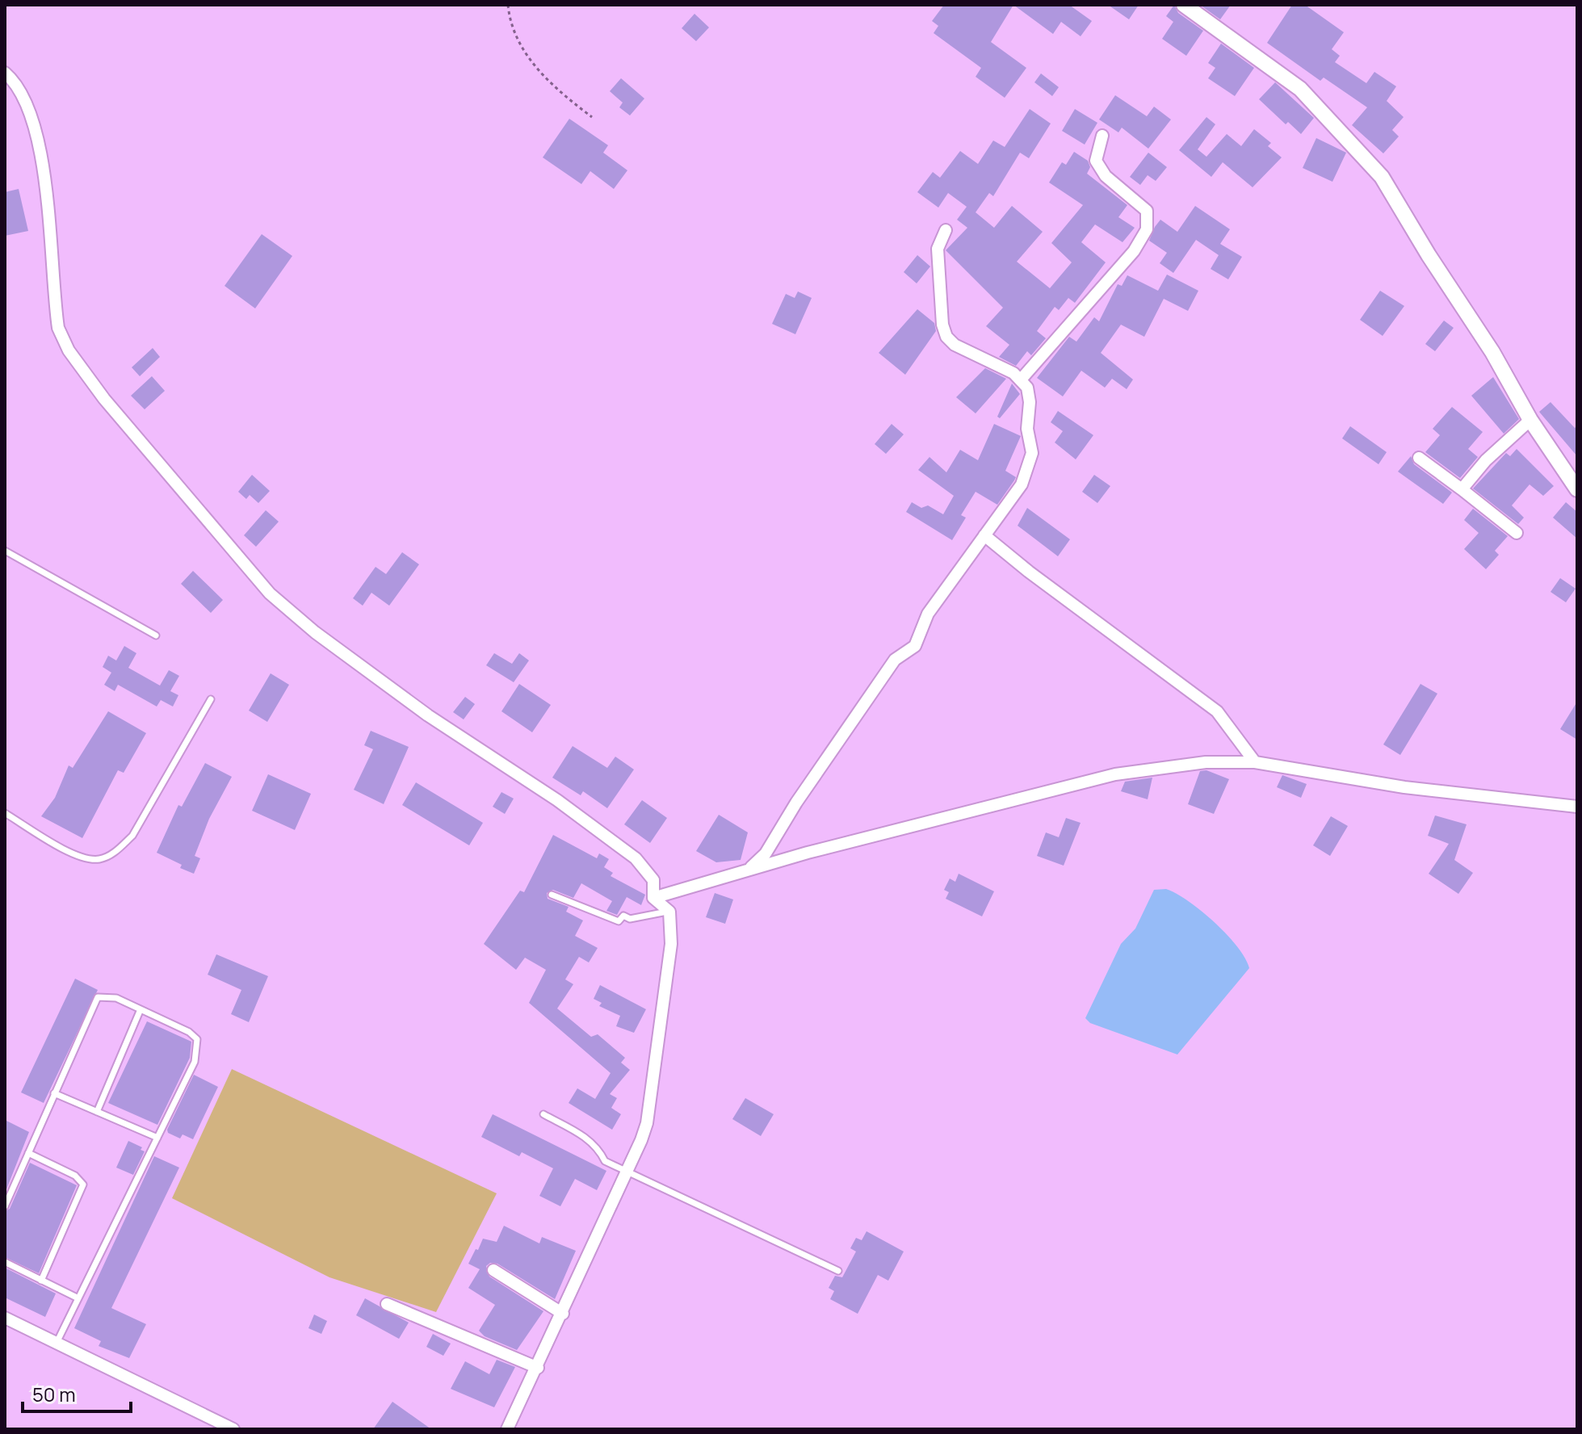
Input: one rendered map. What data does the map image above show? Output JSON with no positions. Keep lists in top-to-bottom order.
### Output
{
  "scale_bar": "50 m"
}
